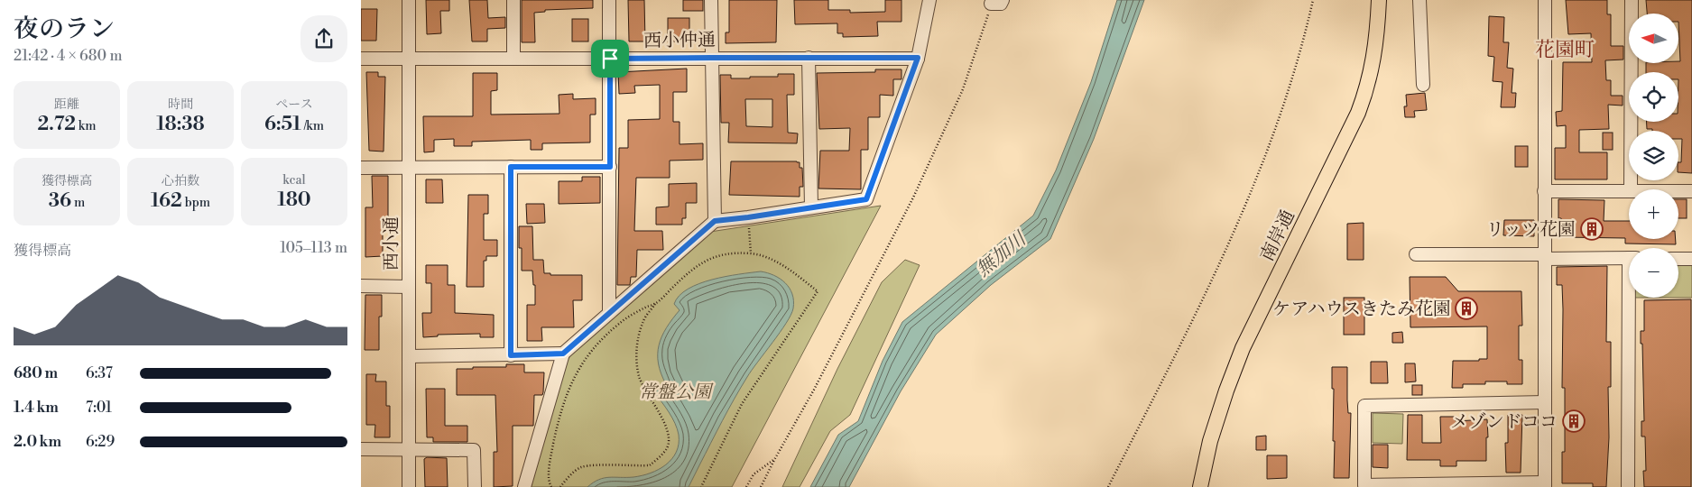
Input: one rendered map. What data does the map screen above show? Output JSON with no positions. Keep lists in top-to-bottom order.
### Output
{
  "streets": {
    "main road": ["南岸通"],
    "street": ["西小仲通", "西小通"]
  },
  "crossings": [
    ["西小仲通", "西小通"]
  ],
  "districts": ["花園町"],
  "water": ["無加川"],
  "parks": ["常盤公園"],
  "places": {
    "building": ["リッツ花園", "ケアハウスきたみ花園", "メゾンドココ"]
  },
  "north": "left",
  "page": {
    "heading": ["夜のラン", "21:42 · 4 × 680 m"],
    "map_buttons": ["+", "−"],
    "stats": [
      ["距離", "2.72 km"],
      ["時間", "18:38"],
      ["ペース", "6:51 /km"],
      ["獲得標高", "36 m"],
      ["心拍数", "162 bpm"],
      ["kcal", "180"]
    ],
    "chart": ["獲得標高", "105–113 m"],
    "list": [
      {
        "name": "680 m",
        "note": "6:37"
      },
      {
        "name": "1.4 km",
        "note": "7:01"
      },
      {
        "name": "2.0 km",
        "note": "6:29"
      }
    ]
  }
}
